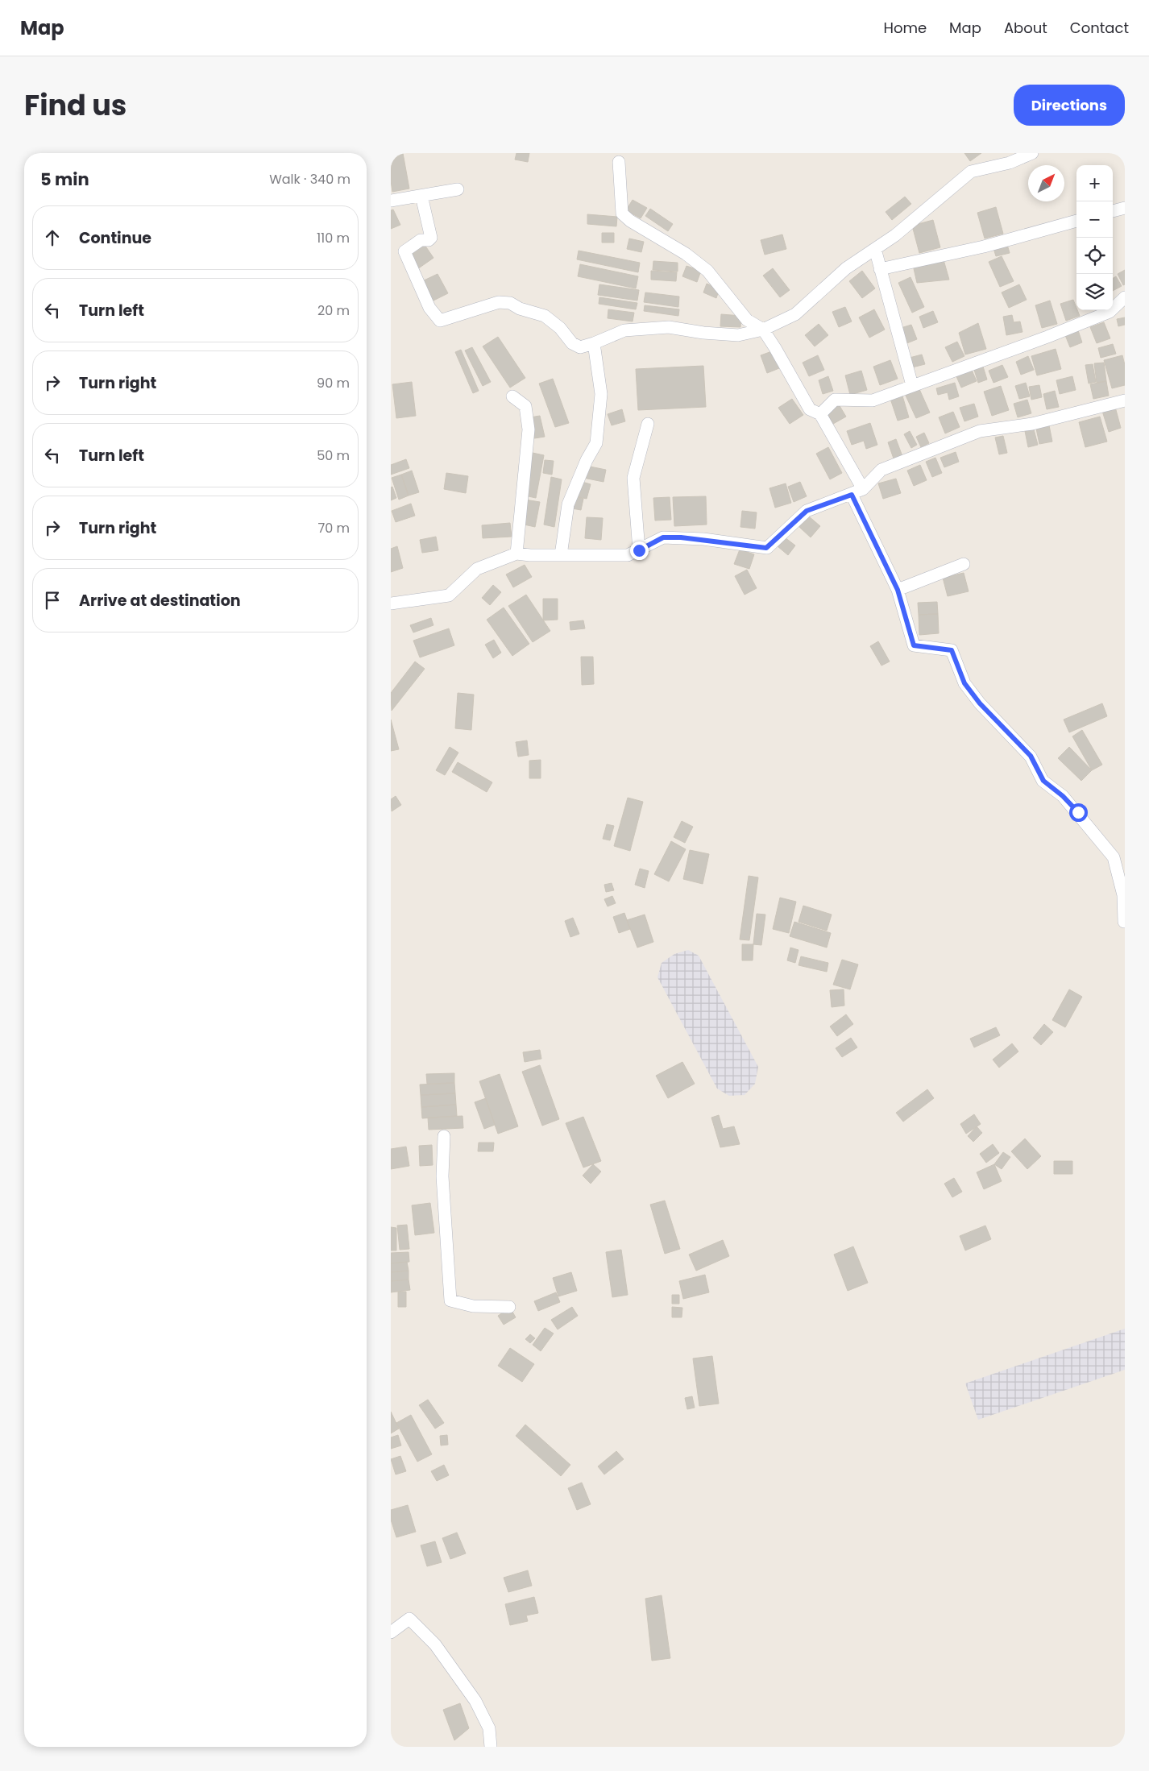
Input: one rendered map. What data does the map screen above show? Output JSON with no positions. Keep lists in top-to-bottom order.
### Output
{
  "north": "top right",
  "page": {
    "header": "Map",
    "nav": [
      "Home",
      "Map",
      "About",
      "Contact"
    ],
    "title": "Find us",
    "buttons": "Directions",
    "heading": ["5 min", "Walk · 340 m"],
    "map_buttons": ["+", "−"],
    "list": [
      ["Continue", "110 m"],
      ["Turn left", "20 m"],
      ["Turn right", "90 m"],
      ["Turn left", "50 m"],
      ["Turn right", "70 m"],
      "Arrive at destination"
    ]
  }
}
